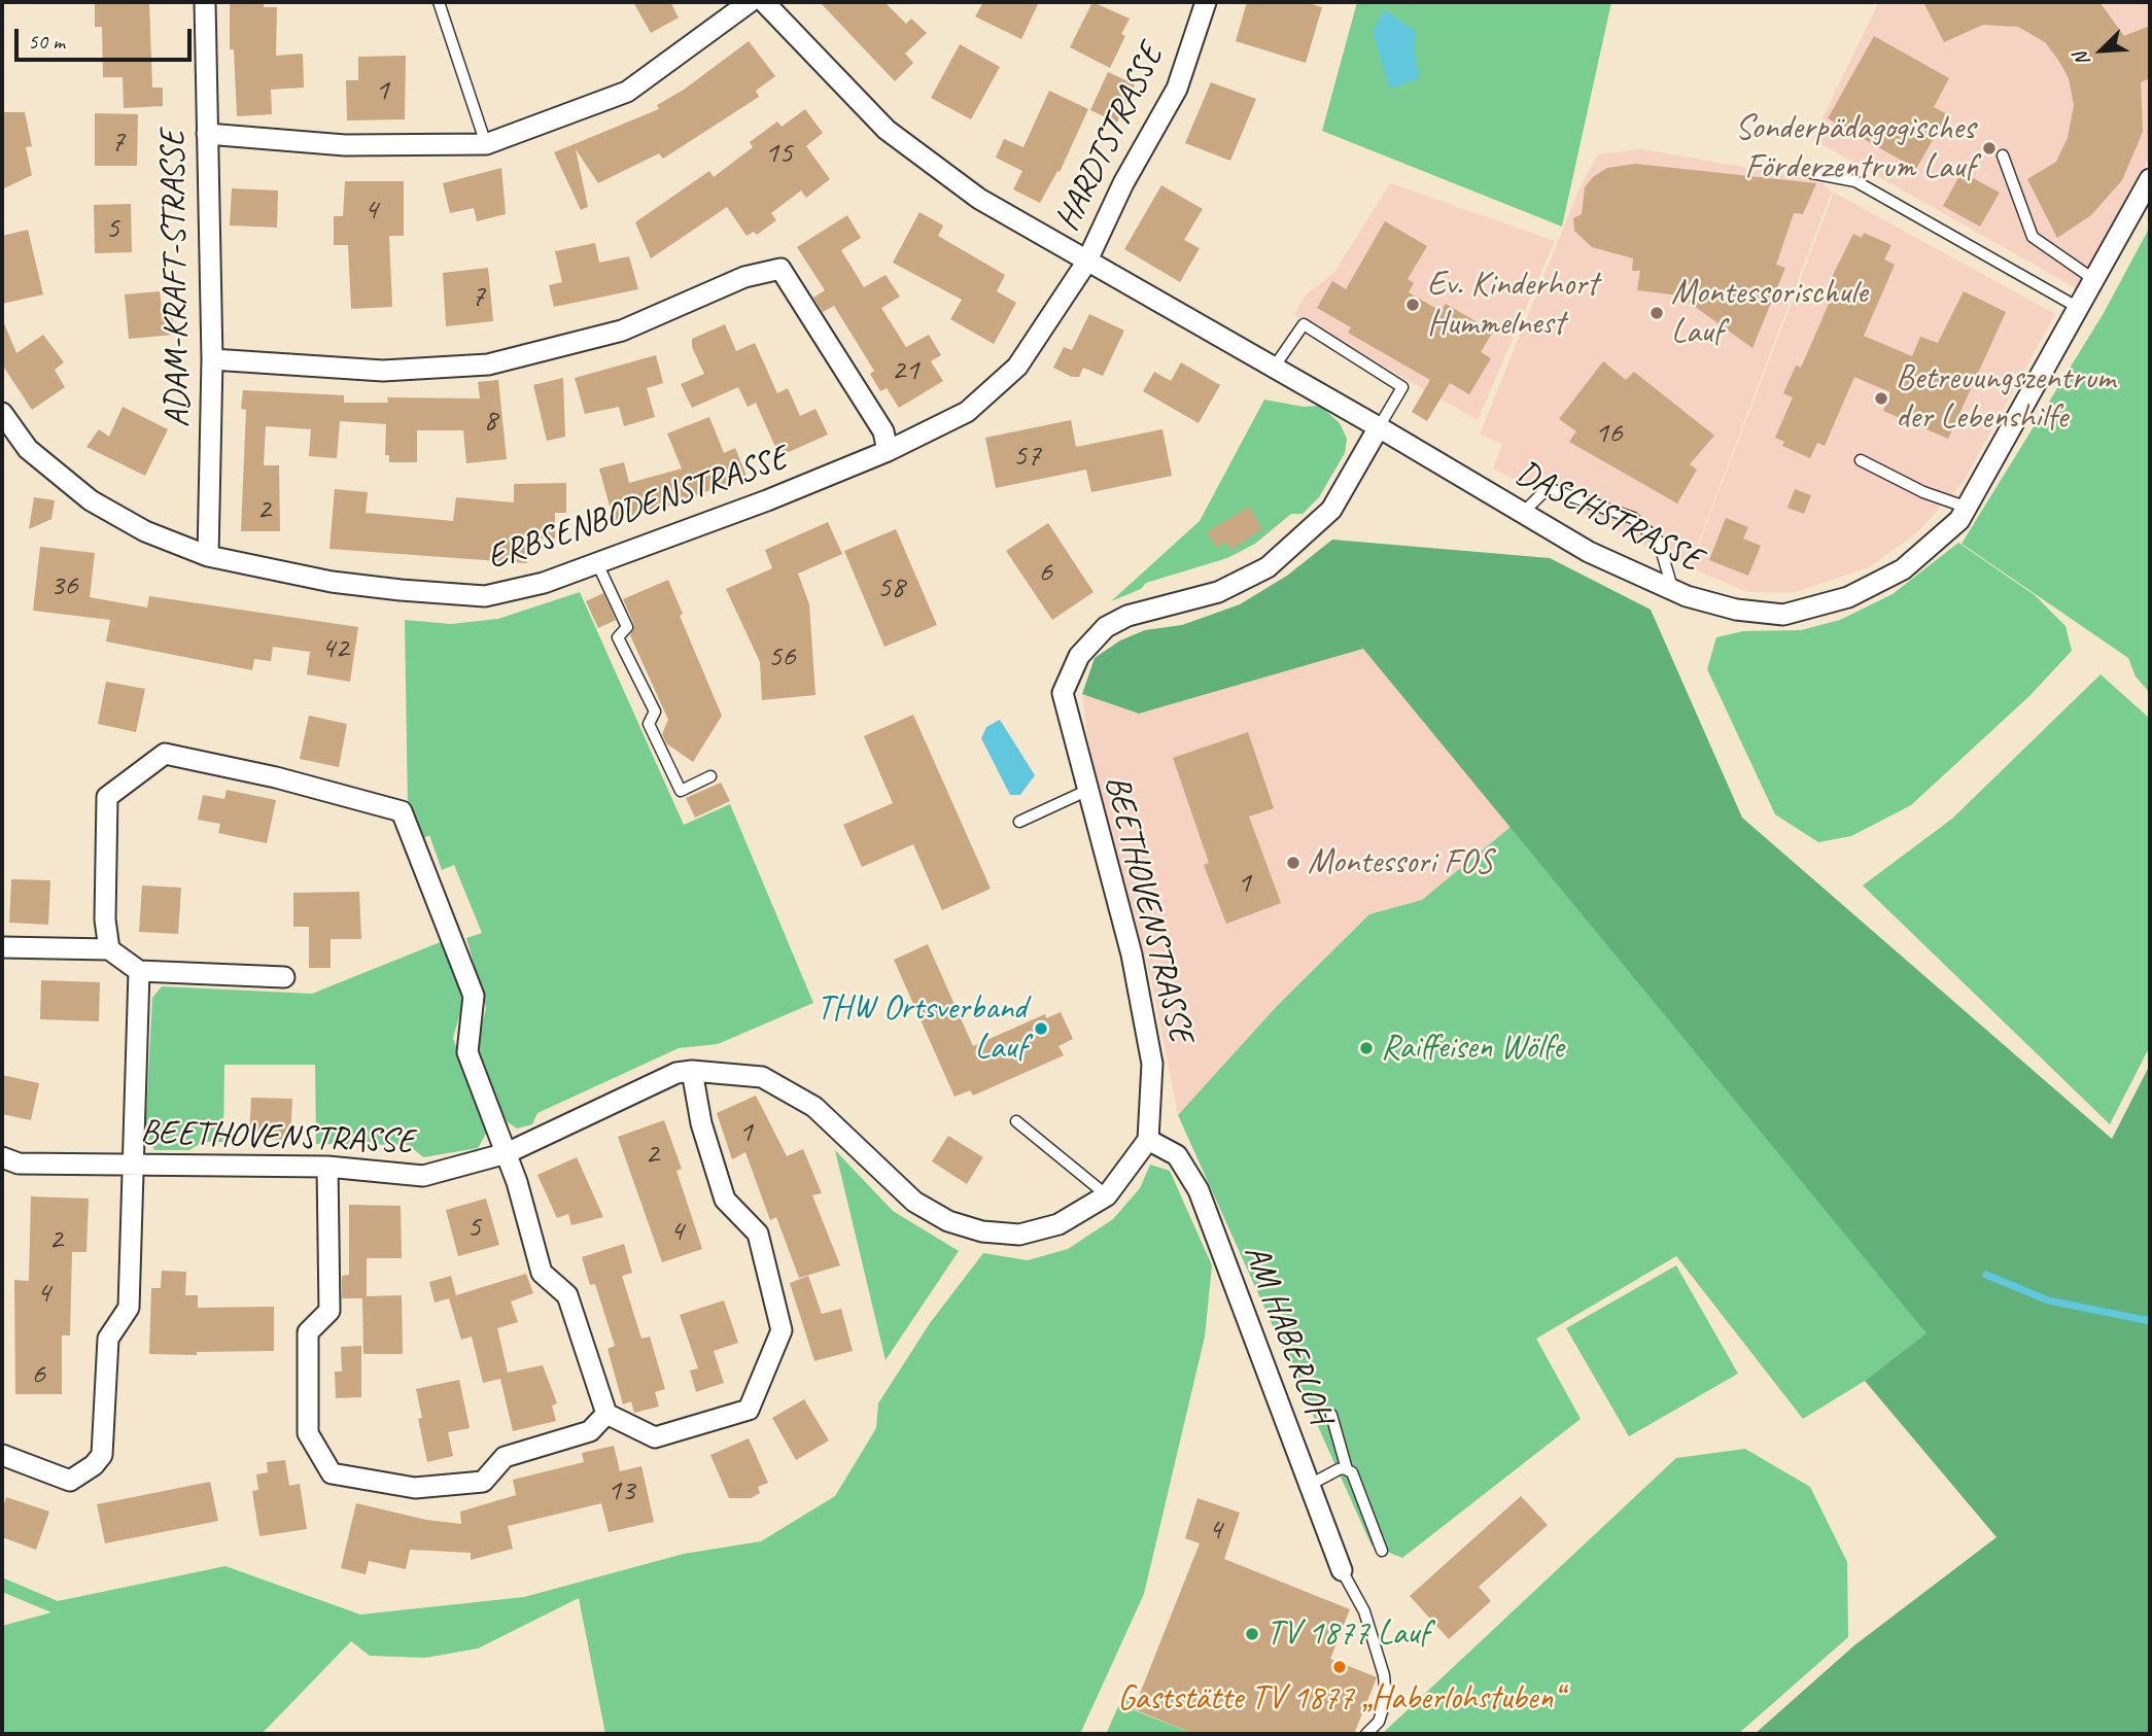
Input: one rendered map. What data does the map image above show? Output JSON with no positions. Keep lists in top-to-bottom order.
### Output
{
  "streets": {
    "street": [
      "HARDTSTRASSE",
      "ADAM-KRAFT-STRASSE",
      "ERBSENBODENSTRASSE",
      "DASCHSTRASSE",
      "BEETHOVENSTRASSE",
      "AM HABERLOH"
    ]
  },
  "crossings": [
    ["HARDTSTRASSE", "ERBSENBODENSTRASSE"],
    ["HARDTSTRASSE", "DASCHSTRASSE"],
    ["ADAM-KRAFT-STRASSE", "ERBSENBODENSTRASSE"],
    ["ERBSENBODENSTRASSE", "DASCHSTRASSE"],
    ["DASCHSTRASSE", "BEETHOVENSTRASSE"],
    ["BEETHOVENSTRASSE", "AM HABERLOH"]
  ],
  "places": [
    "Sonderpädagogisches Förderzentrum Lauf",
    "Ev. Kinderhort Hummelnest",
    "Montessorischule Lauf",
    "Betreuungszentrum der Lebenshilfe",
    "Montessori FOS",
    "THW Ortsverband Lauf",
    "Raiffeisen Wölfe",
    "TV 1877 Lauf",
    "Gaststätte TV 1877 „Haberlohstuben“"
  ],
  "house_numbers": [
    "1",
    "7",
    "15",
    "4",
    "5",
    "7",
    "21",
    "8",
    "16",
    "57",
    "2",
    "6",
    "36",
    "58",
    "42",
    "56",
    "1",
    "1",
    "2",
    "5",
    "4",
    "2",
    "4",
    "6",
    "13",
    "4"
  ],
  "scale_bar": "50 m",
  "north": "bottom left"
}
